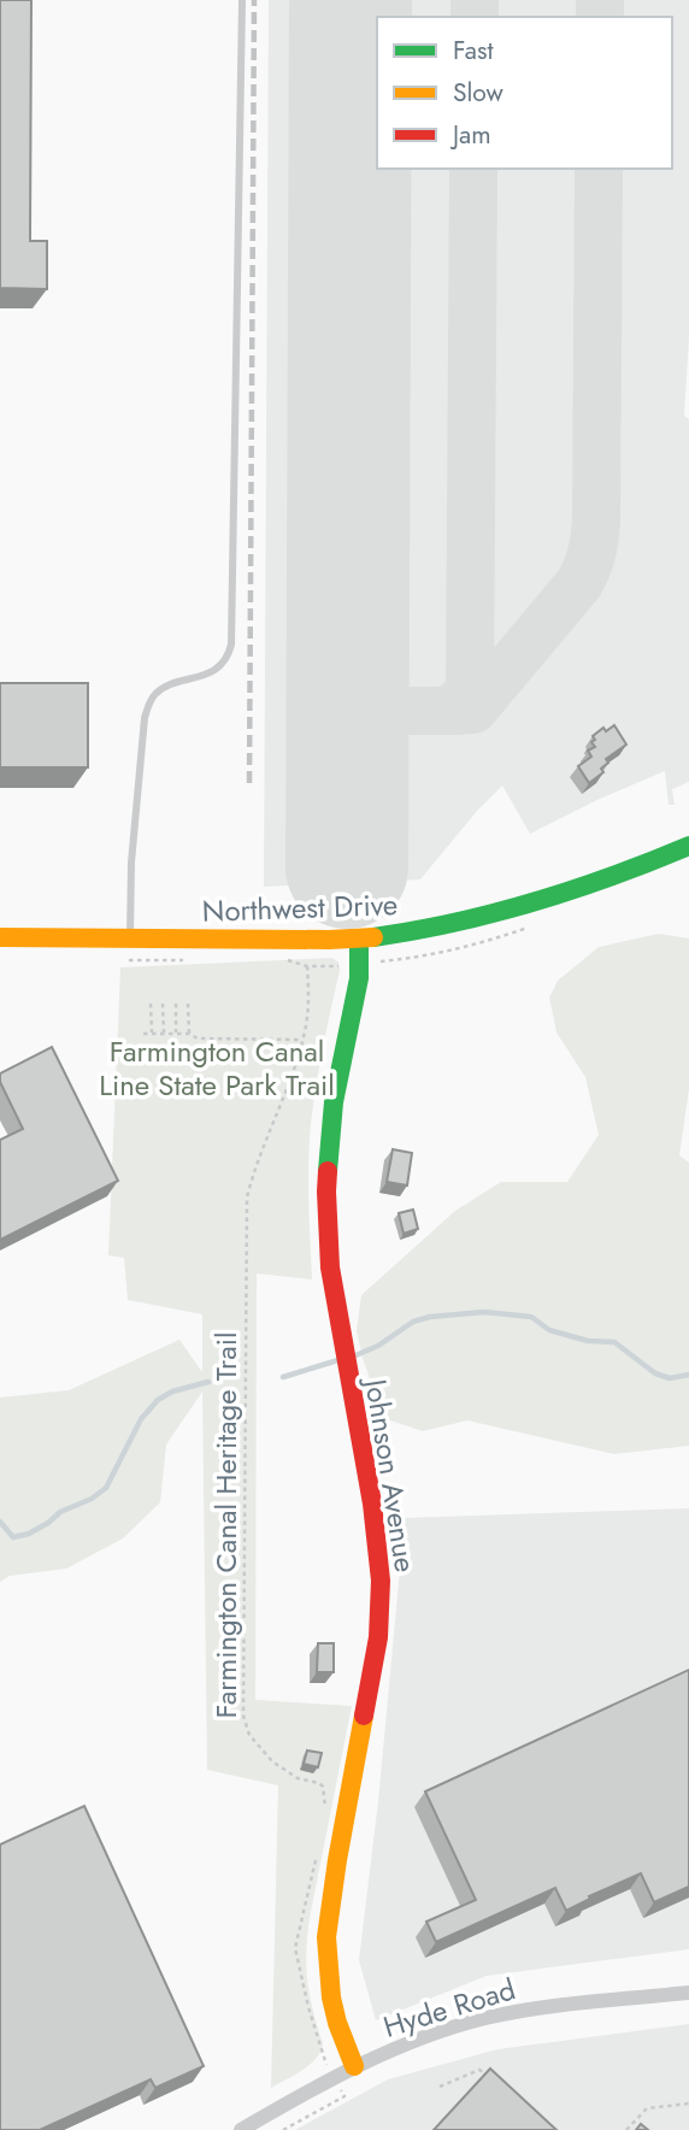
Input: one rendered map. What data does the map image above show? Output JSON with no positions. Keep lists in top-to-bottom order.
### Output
{
  "streets": {
    "street": ["Northwest Drive", "Johnson Avenue", "Hyde Road"],
    "path": ["Farmington Canal Heritage Trail"]
  },
  "crossings": [
    ["Northwest Drive", "Johnson Avenue"],
    ["Johnson Avenue", "Hyde Road"]
  ],
  "parks": ["Farmington Canal Line State Park Trail"],
  "legend": ["Fast", "Slow", "Jam"]
}
